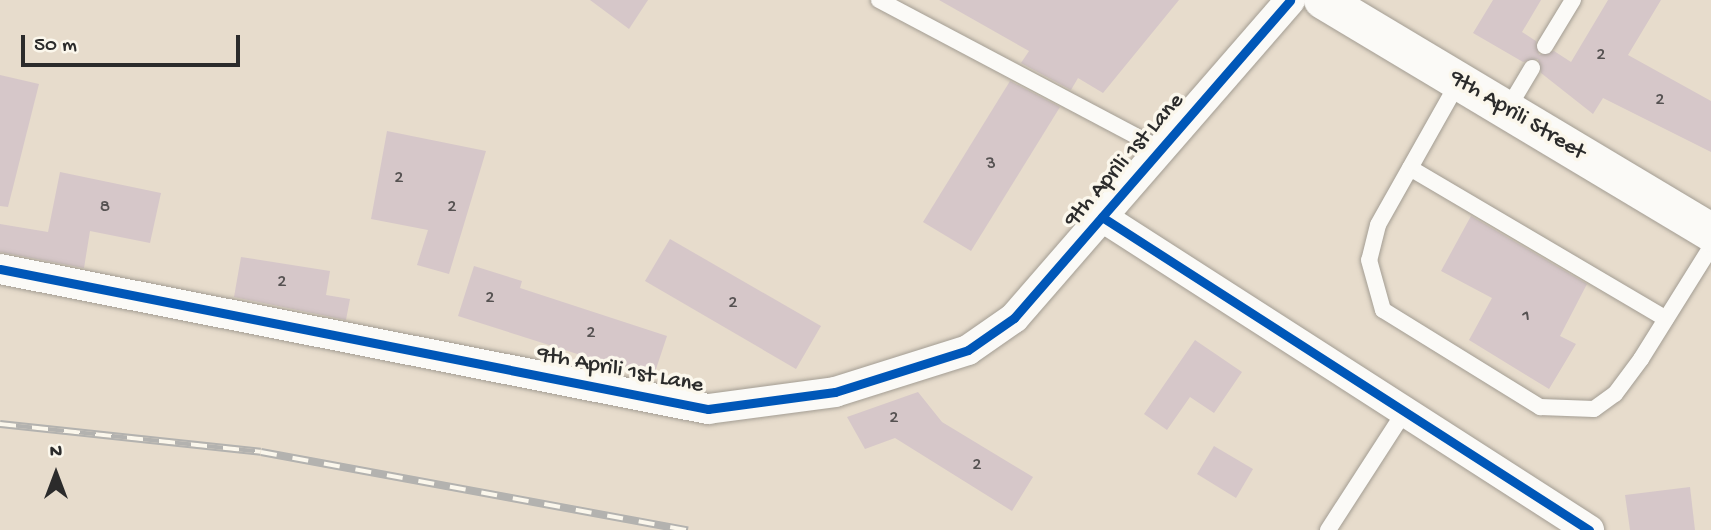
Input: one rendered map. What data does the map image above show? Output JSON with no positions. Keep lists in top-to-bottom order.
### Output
{
  "streets": {
    "main road": ["9th Aprili Street"],
    "street": ["9th Aprili 1st Lane"]
  },
  "house_numbers": [
    "2",
    "2",
    "3",
    "2",
    "8",
    "2",
    "2",
    "2",
    "2",
    "1",
    "2",
    "2",
    "2"
  ],
  "scale_bar": "50 m",
  "north": "top"
}
